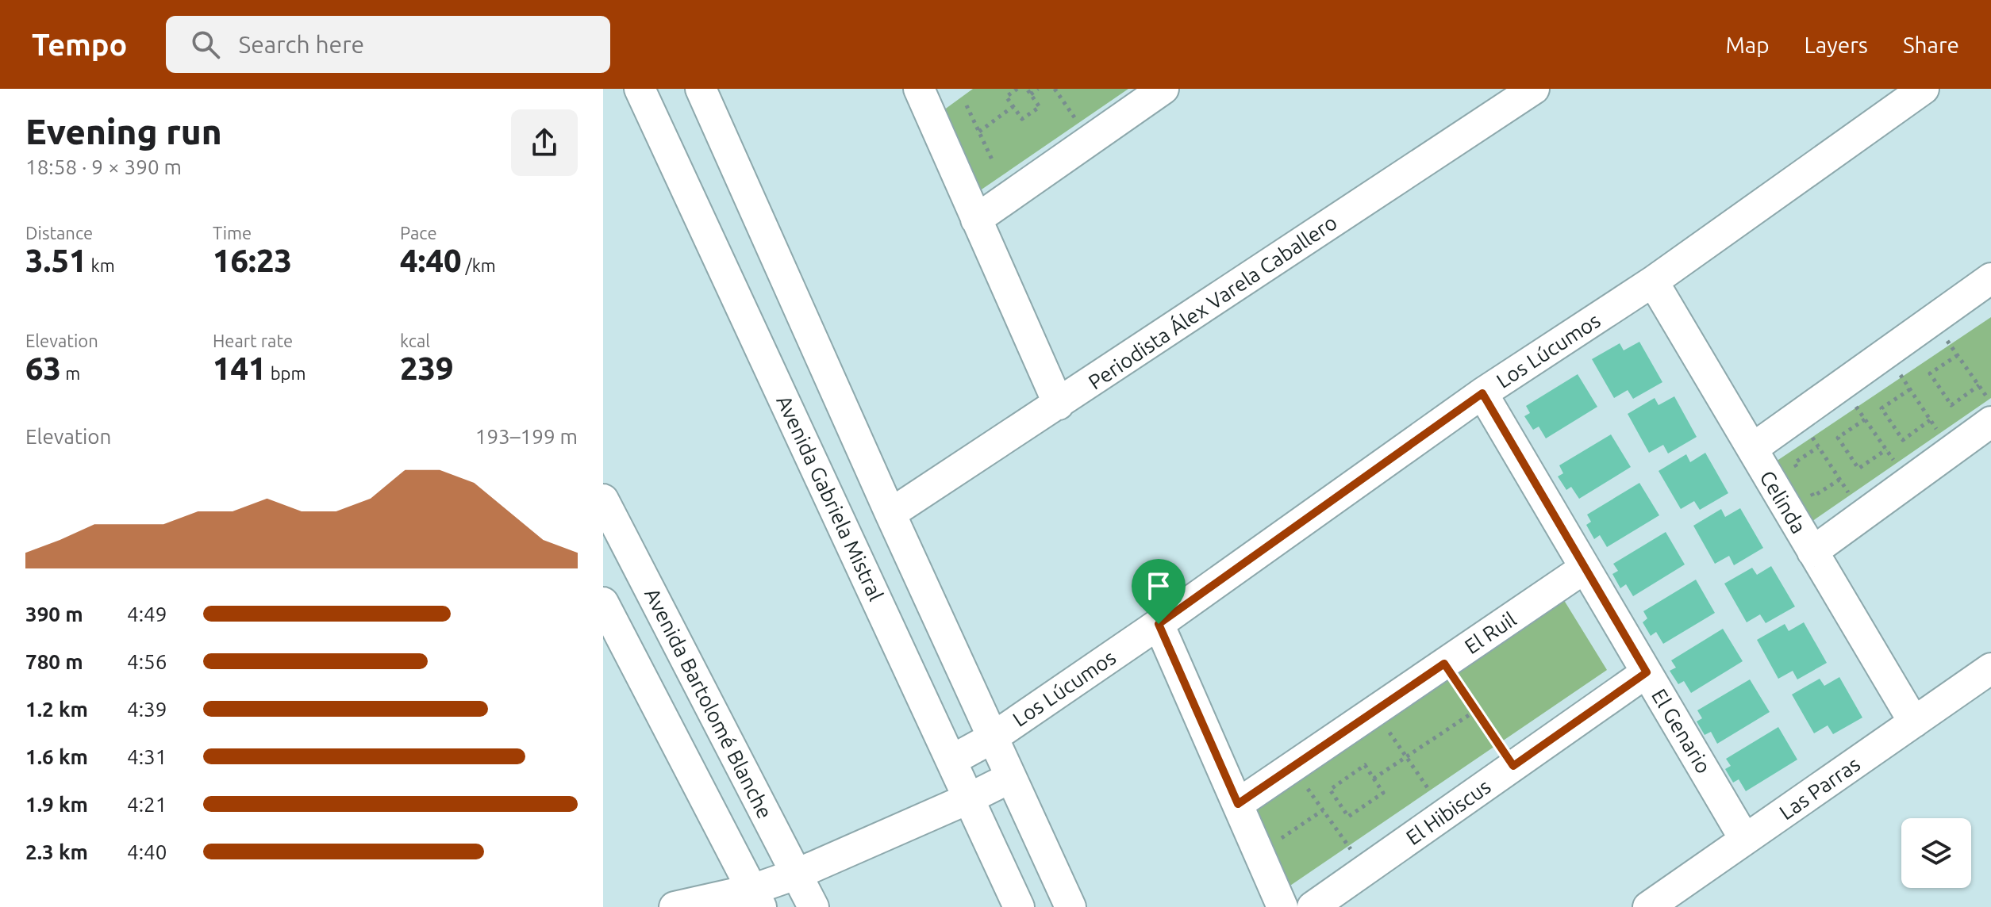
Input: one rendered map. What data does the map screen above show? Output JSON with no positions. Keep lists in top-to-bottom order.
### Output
{
  "streets": {
    "street": [
      "Periodista Álex Varela Caballero",
      "Los Lúcumos",
      "Avenida Gabriela Mistral",
      "Celinda",
      "El Ruil",
      "Avenida Bartolomé Blanche",
      "El Genario",
      "Las Parras",
      "El Hibiscus"
    ]
  },
  "crossings": [
    ["Los Lúcumos", "Avenida Gabriela Mistral"],
    ["Los Lúcumos", "Celinda"],
    ["Los Lúcumos", "El Genario"],
    ["Celinda", "Las Parras"],
    ["El Ruil", "El Genario"],
    ["El Genario", "Las Parras"],
    ["El Genario", "El Hibiscus"]
  ],
  "page": {
    "header": "Tempo",
    "search": "Search here",
    "nav": ["Map", "Layers", "Share"],
    "heading": ["Evening run", "18:58 · 9 × 390 m"],
    "stats": [
      ["Distance", "3.51 km"],
      ["Time", "16:23"],
      ["Pace", "4:40 /km"],
      ["Elevation", "63 m"],
      ["Heart rate", "141 bpm"],
      ["kcal", "239"]
    ],
    "chart": ["Elevation", "193–199 m"],
    "list": [
      {
        "name": "390 m",
        "note": "4:49"
      },
      {
        "name": "780 m",
        "note": "4:56"
      },
      {
        "name": "1.2 km",
        "note": "4:39"
      },
      {
        "name": "1.6 km",
        "note": "4:31"
      },
      {
        "name": "1.9 km",
        "note": "4:21"
      },
      {
        "name": "2.3 km",
        "note": "4:40"
      }
    ]
  }
}
